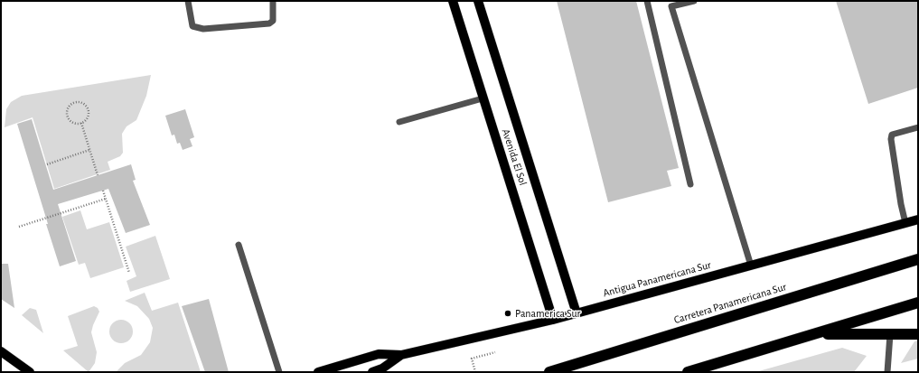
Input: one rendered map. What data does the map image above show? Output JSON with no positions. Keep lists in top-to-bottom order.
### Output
{
  "streets": {
    "highway": ["Carretera Panamericana Sur"],
    "main road": ["Avenida El Sol", "Antigua Panamericana Sur"]
  },
  "crossings": [
    ["Avenida El Sol", "Antigua Panamericana Sur"]
  ],
  "places": ["Panamerica Sur"]
}
